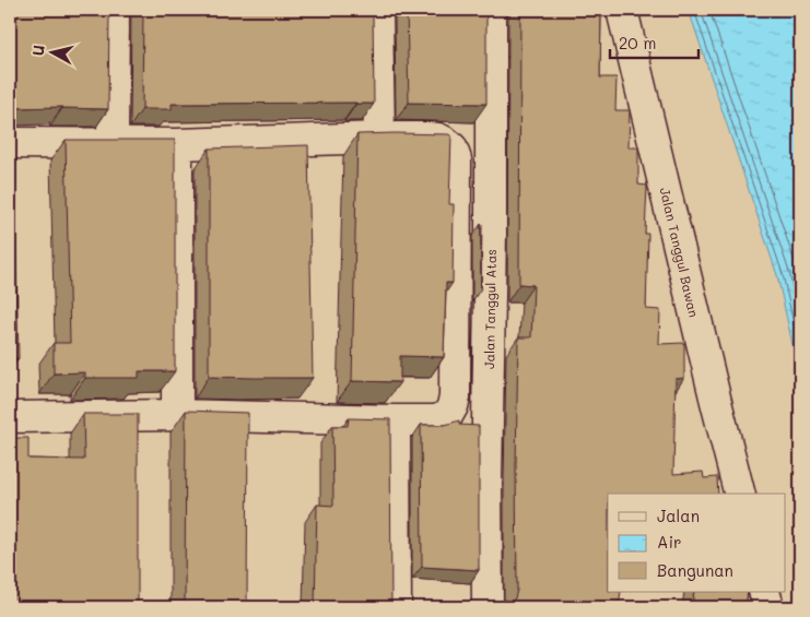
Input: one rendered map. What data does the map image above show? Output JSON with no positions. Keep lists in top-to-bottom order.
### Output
{
  "streets": {
    "street": ["Jalan Tanggul Bawan", "Jalan Tanggul Atas"]
  },
  "legend": ["Jalan", "Air", "Bangunan"],
  "scale_bar": "20 m",
  "north": "left"
}
